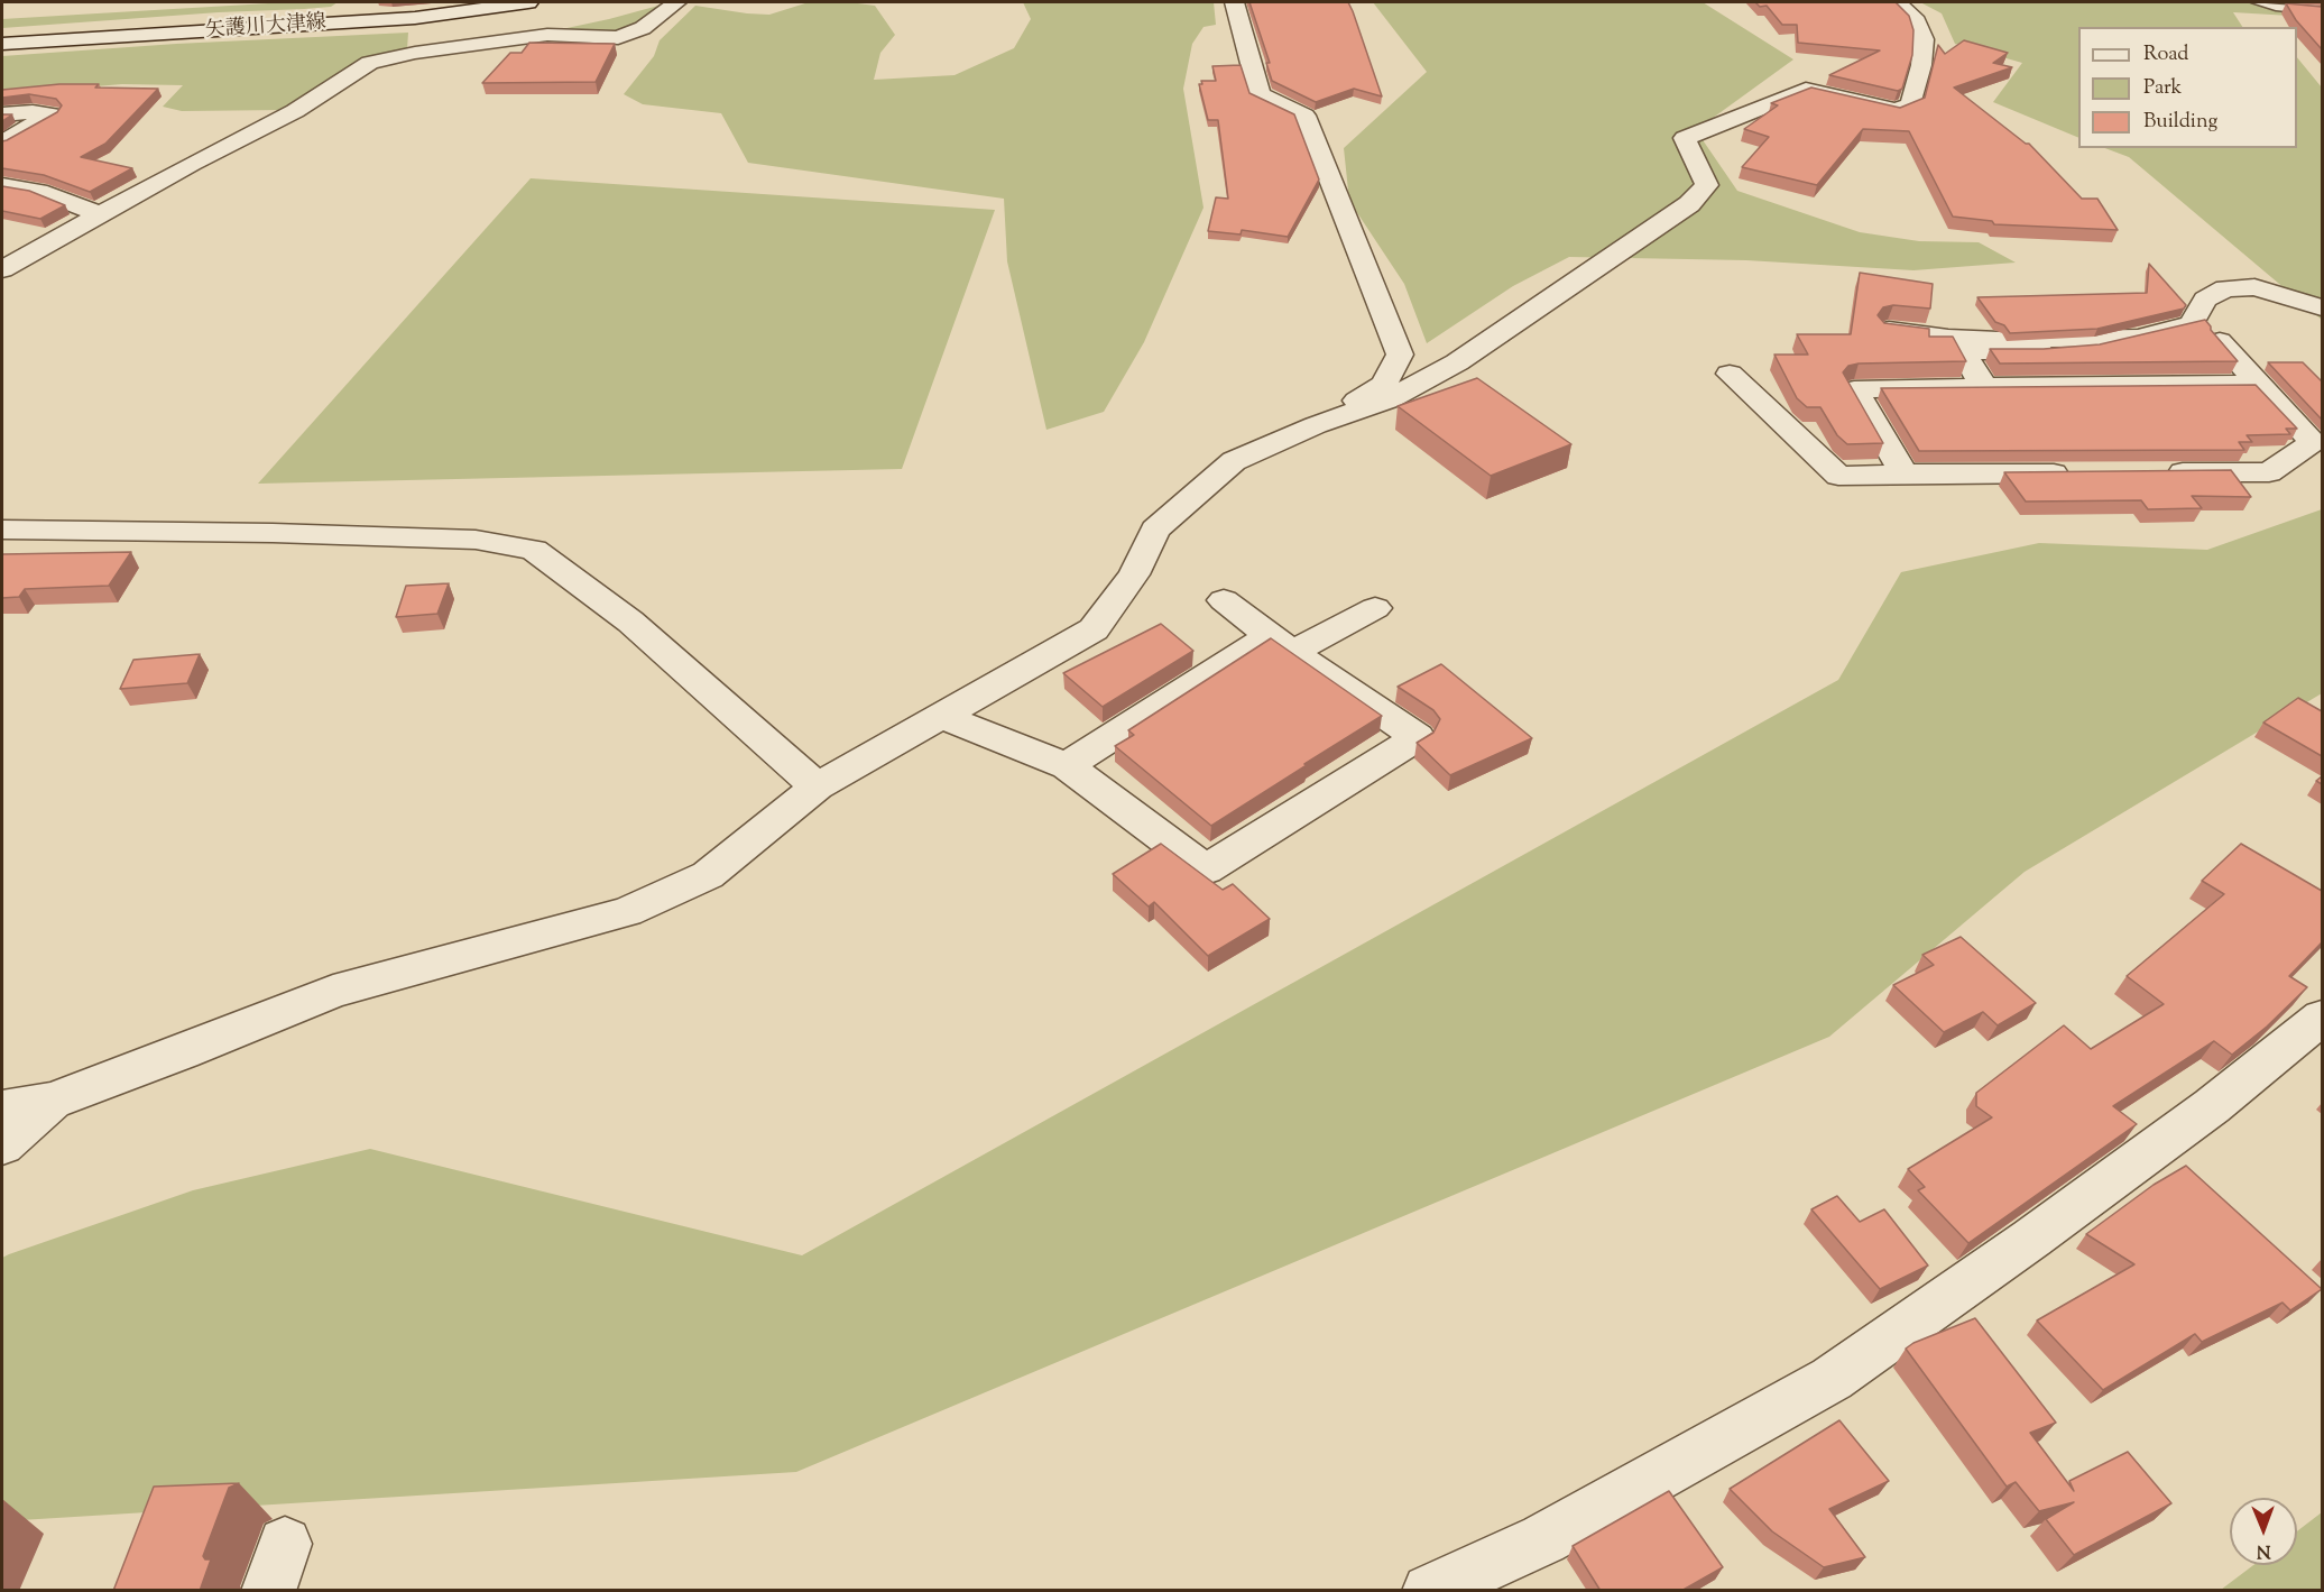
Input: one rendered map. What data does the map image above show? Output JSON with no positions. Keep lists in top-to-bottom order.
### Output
{
  "streets": {
    "street": ["矢護川大津線"]
  },
  "legend": ["Road", "Park", "Building"],
  "north": "bottom"
}
